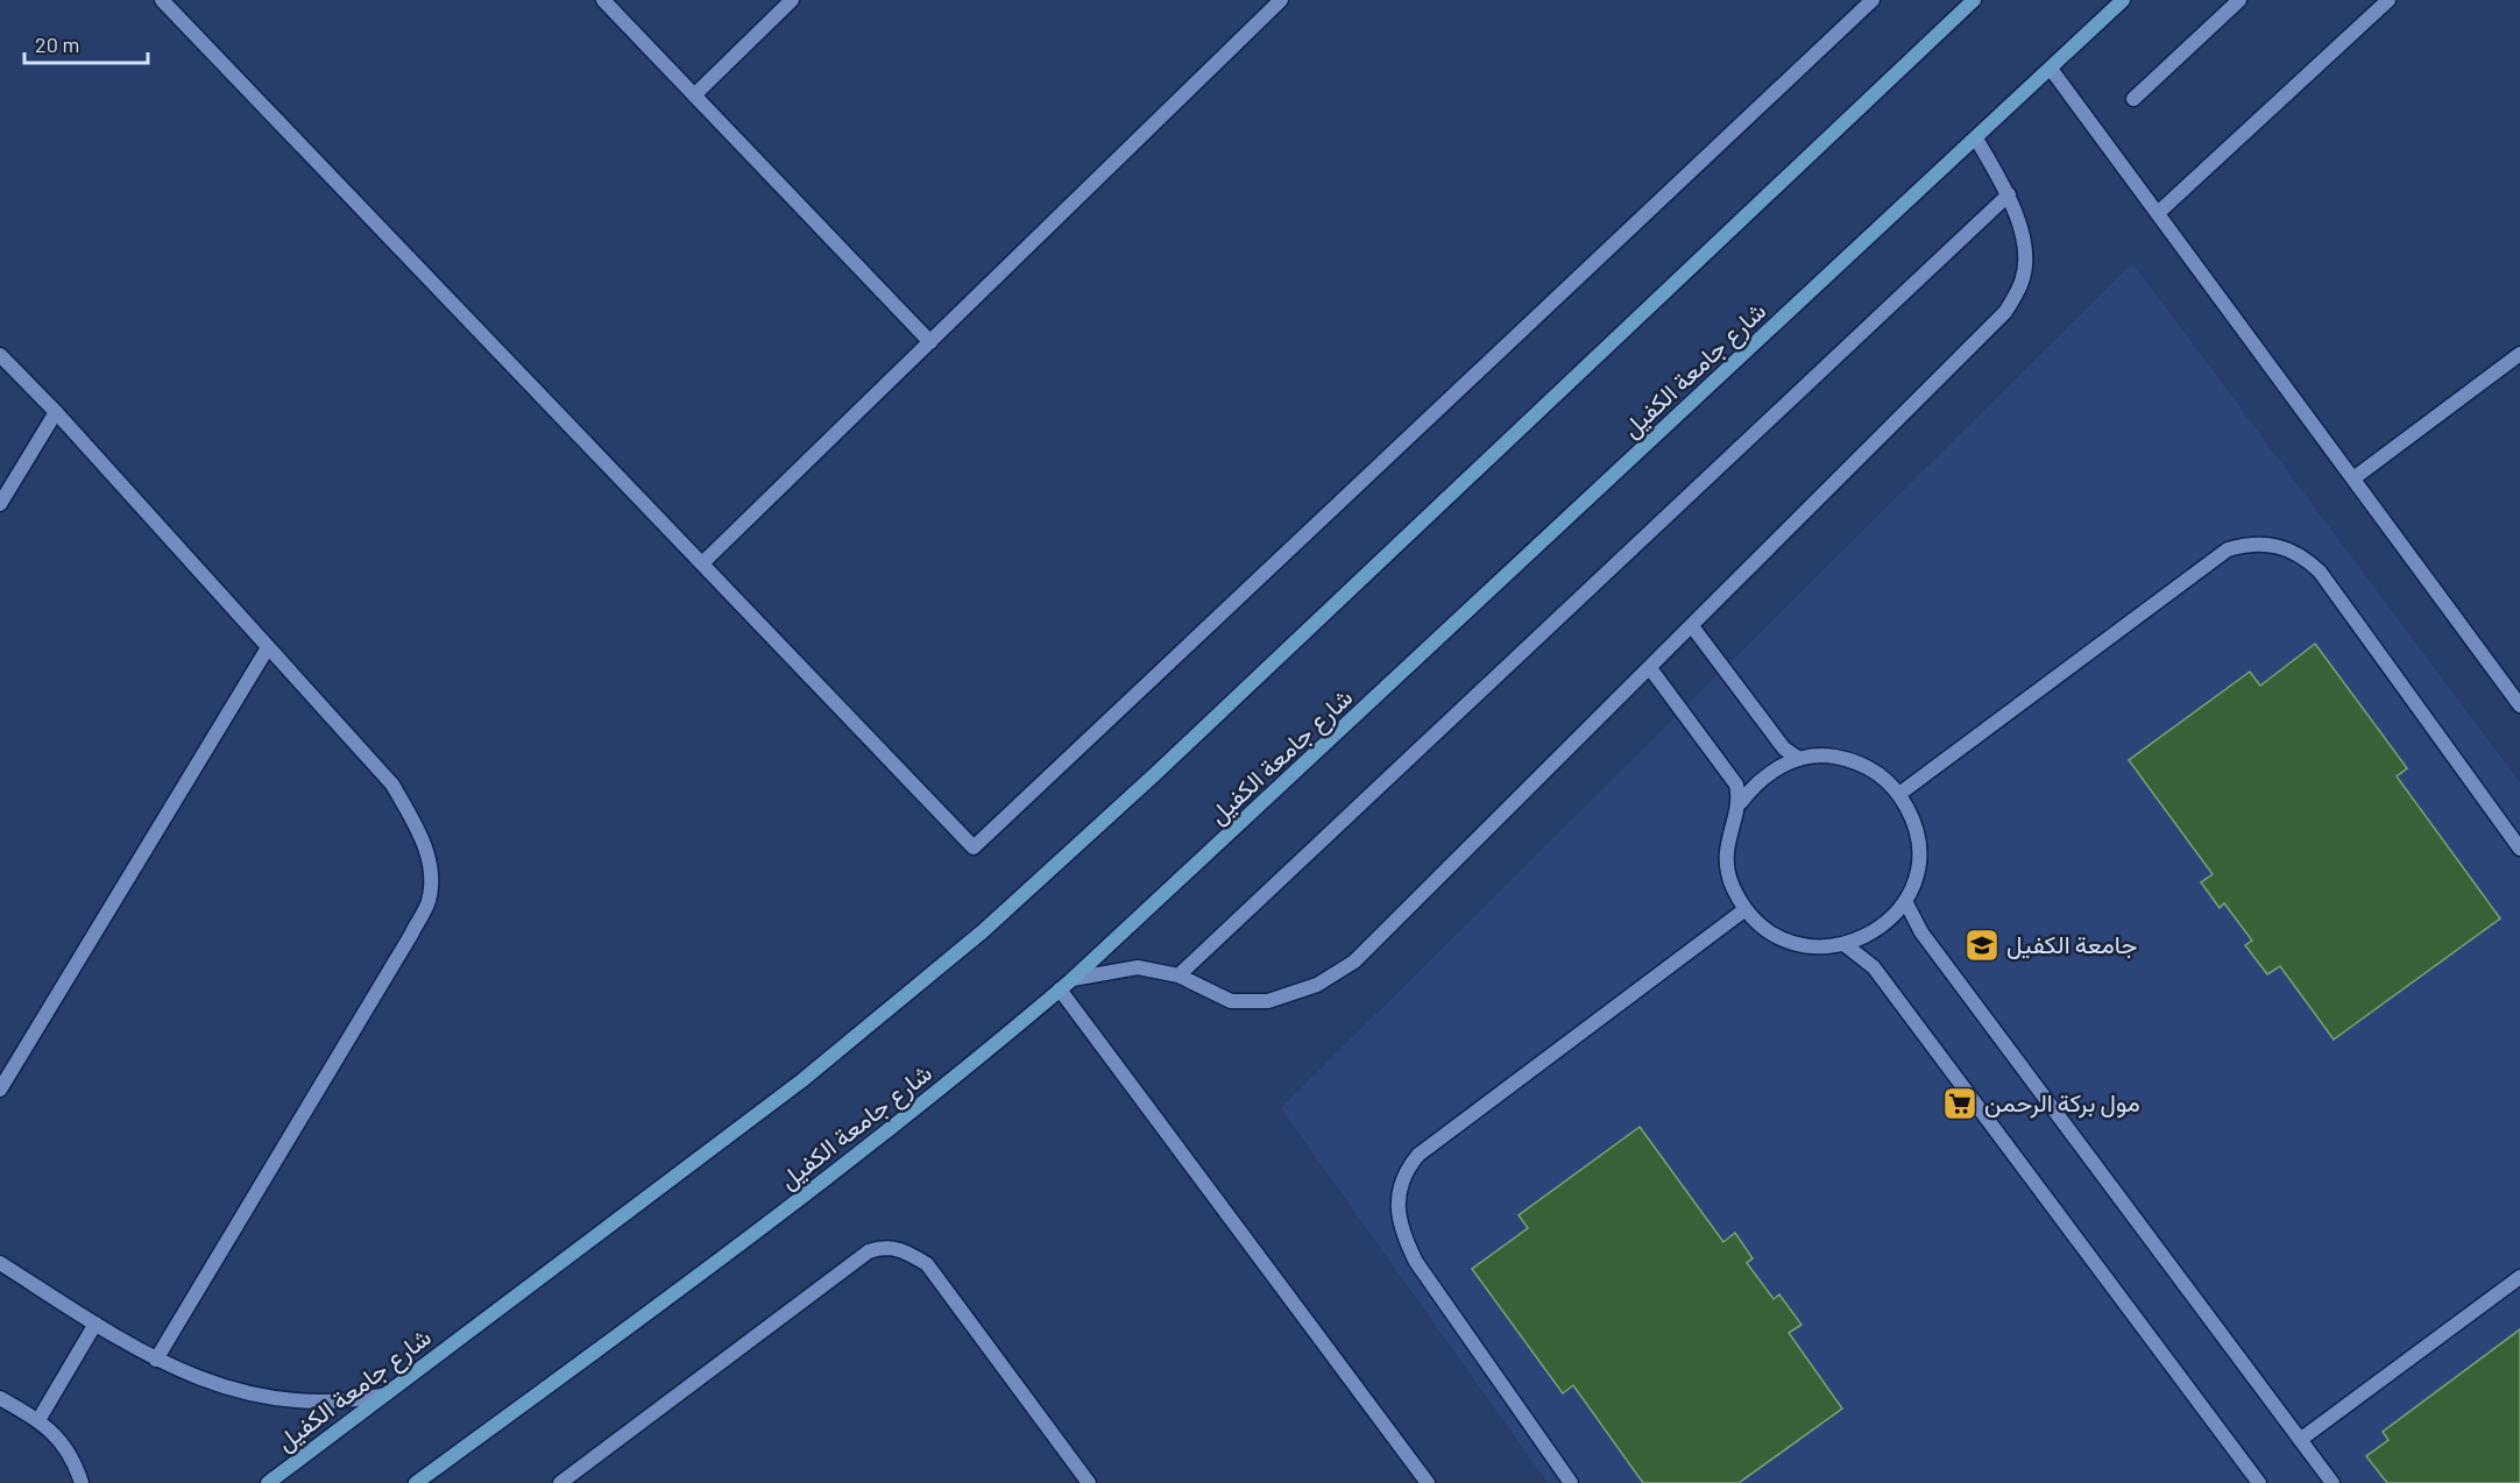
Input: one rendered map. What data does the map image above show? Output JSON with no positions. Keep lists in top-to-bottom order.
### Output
{
  "streets": {
    "main road": ["شارع جامعة الكفيل"]
  },
  "places": {
    "school or university": ["جامعة الكفيل"],
    "supermarket": ["مول بركة الرحمن"]
  },
  "scale_bar": "20 m"
}
